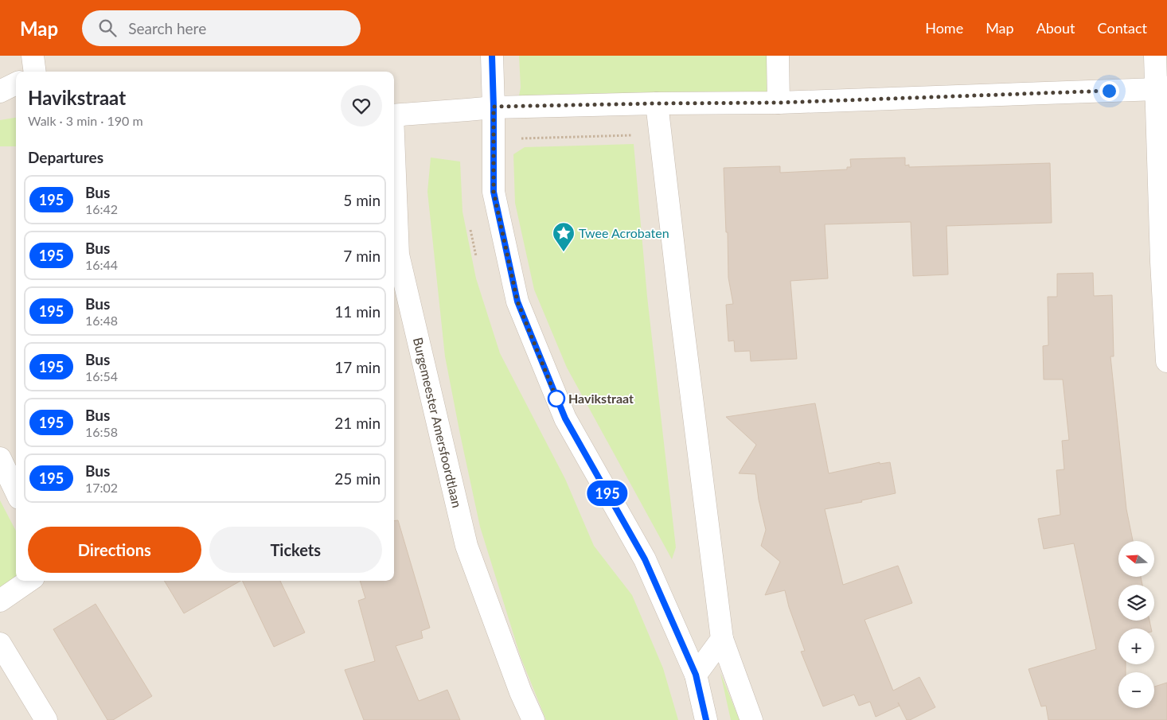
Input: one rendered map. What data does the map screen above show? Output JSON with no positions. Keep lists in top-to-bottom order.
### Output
{
  "streets": {
    "street": ["Burgemeester Amersfoordtlaan"]
  },
  "places": {
    "place": ["Twee Acrobaten"],
    "other": ["Havikstraat"]
  },
  "lines": ["bus line 195"],
  "north": "left",
  "page": {
    "header": "Map",
    "search": "Search here",
    "nav": [
      "Home",
      "Map",
      "About",
      "Contact"
    ],
    "on_map": "195",
    "heading": [
      ["Havikstraat", "Walk · 3 min · 190 m"],
      "Departures"
    ],
    "list": [
      {
        "mark": "195",
        "name": "Bus",
        "note": "16:42",
        "value": "5 min"
      },
      {
        "mark": "195",
        "name": "Bus",
        "note": "16:44",
        "value": "7 min"
      },
      {
        "mark": "195",
        "name": "Bus",
        "note": "16:48",
        "value": "11 min"
      },
      {
        "mark": "195",
        "name": "Bus",
        "note": "16:54",
        "value": "17 min"
      },
      {
        "mark": "195",
        "name": "Bus",
        "note": "16:58",
        "value": "21 min"
      },
      {
        "mark": "195",
        "name": "Bus",
        "note": "17:02",
        "value": "25 min"
      }
    ],
    "buttons": ["Directions", "Tickets"],
    "map_buttons": ["+", "−"]
  }
}
